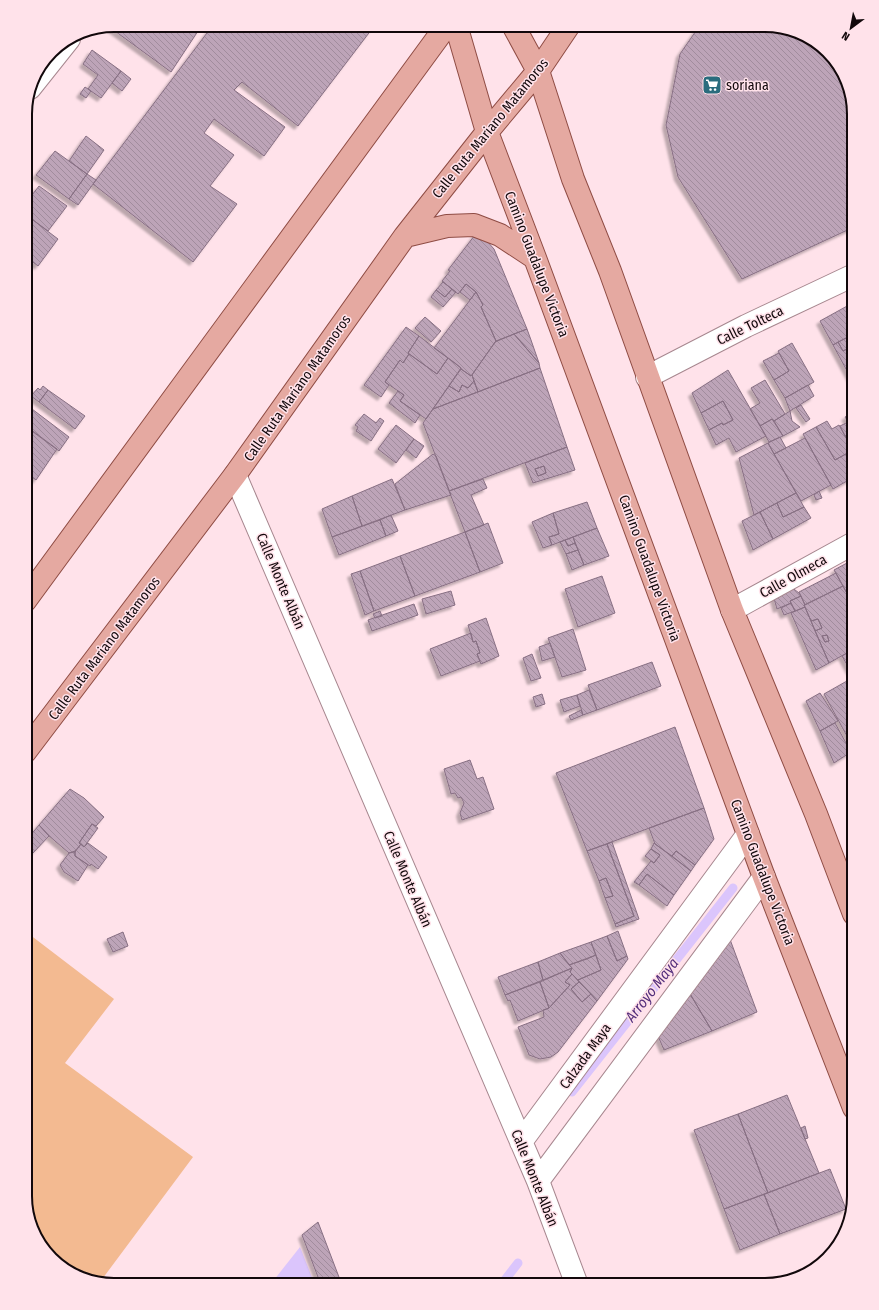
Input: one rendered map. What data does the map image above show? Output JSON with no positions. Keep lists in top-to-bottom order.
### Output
{
  "streets": {
    "main road": ["Calle Ruta Mariano Matamoros", "Camino Guadalupe Victoria"],
    "street": [
      "Calle Tolteca",
      "Calle Olmeca",
      "Calle Monte Albán",
      "Calzada Maya"
    ]
  },
  "crossings": [
    ["Calle Ruta Mariano Matamoros", "Camino Guadalupe Victoria"],
    ["Calle Ruta Mariano Matamoros", "Calle Monte Albán"],
    ["Camino Guadalupe Victoria", "Calzada Maya"],
    ["Calle Monte Albán", "Calzada Maya"]
  ],
  "water": ["Arroyo Maya"],
  "places": {
    "supermarket": ["soriana"]
  },
  "north": "bottom left"
}
